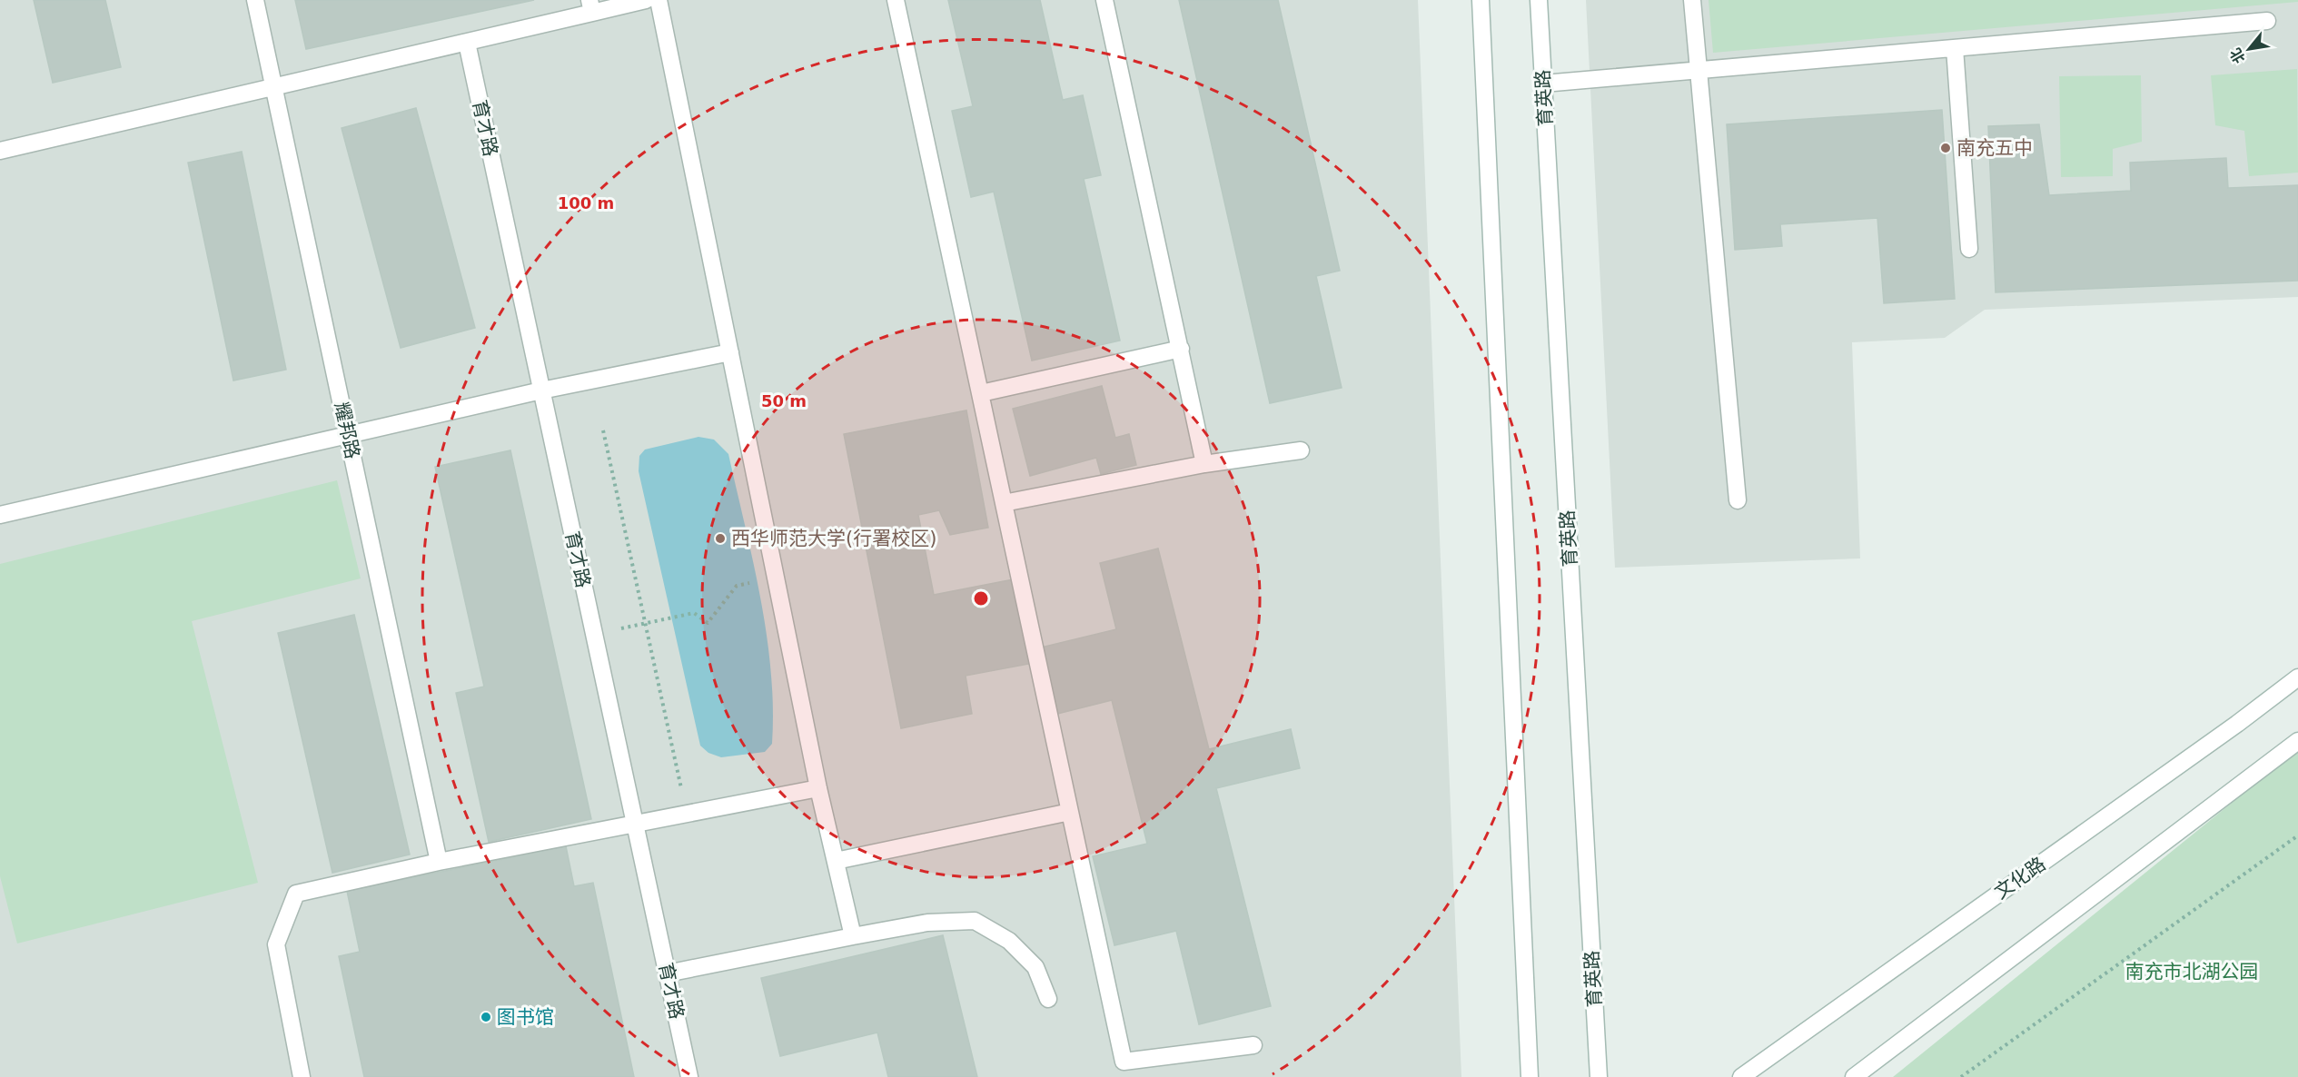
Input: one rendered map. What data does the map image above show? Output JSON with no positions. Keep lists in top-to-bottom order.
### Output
{
  "streets": {
    "street": [
      "育英路",
      "育才路",
      "耀邦路",
      "文化路"
    ]
  },
  "parks": ["南充市北湖公园"],
  "places": ["南充五中", "西华师范大学(行署校区)", "图书馆"],
  "north": "bottom left",
  "rings": ["100 m", "50 m"]
}
